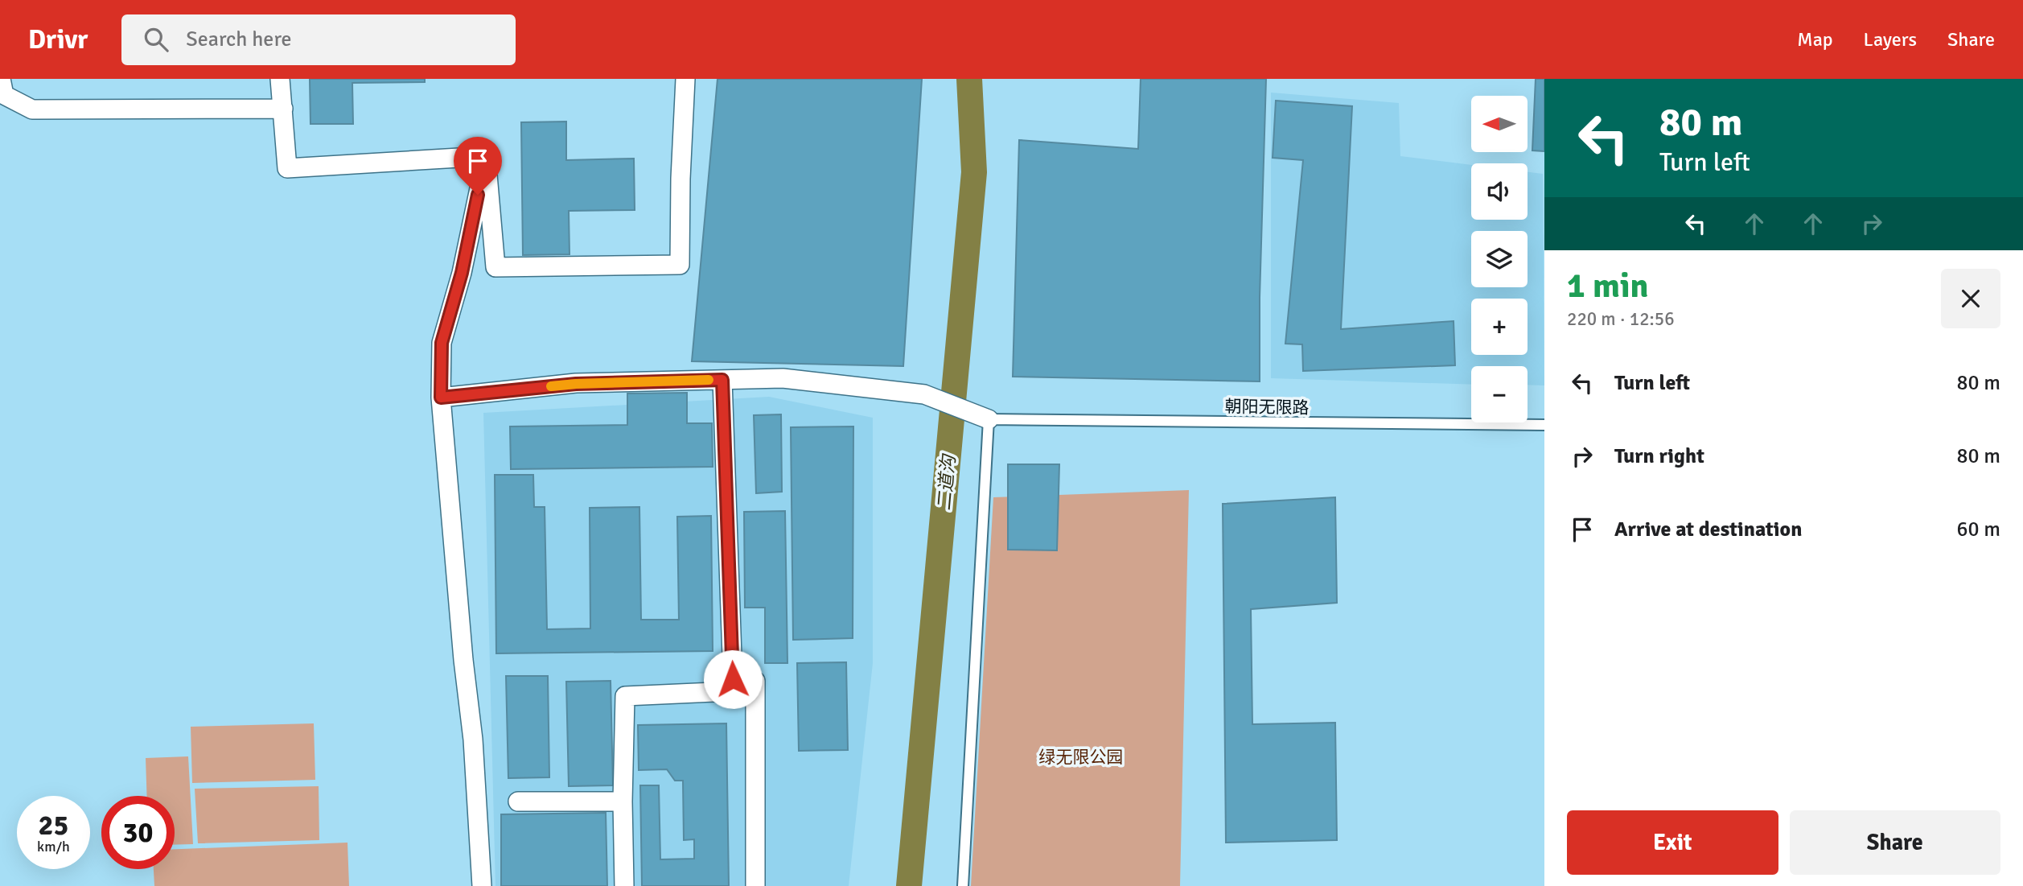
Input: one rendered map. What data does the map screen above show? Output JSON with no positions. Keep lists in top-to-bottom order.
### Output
{
  "streets": {
    "lane": ["朝阳无限路"]
  },
  "water": ["二道沟"],
  "parks": ["绿无限公园"],
  "north": "left",
  "page": {
    "header": "Drivr",
    "search": "Search here",
    "nav": ["Map", "Layers", "Share"],
    "turn": ["80 m", "Turn left"],
    "map_buttons": ["+", "−"],
    "heading": ["1 min", "220 m · 12:56"],
    "list": [
      {
        "name": "Turn left",
        "value": "80 m"
      },
      {
        "name": "Turn right",
        "value": "80 m"
      },
      {
        "name": "Arrive at destination",
        "value": "60 m"
      }
    ],
    "speed": "25 km/h",
    "limit": "30",
    "buttons": ["Exit", "Share"]
  }
}
